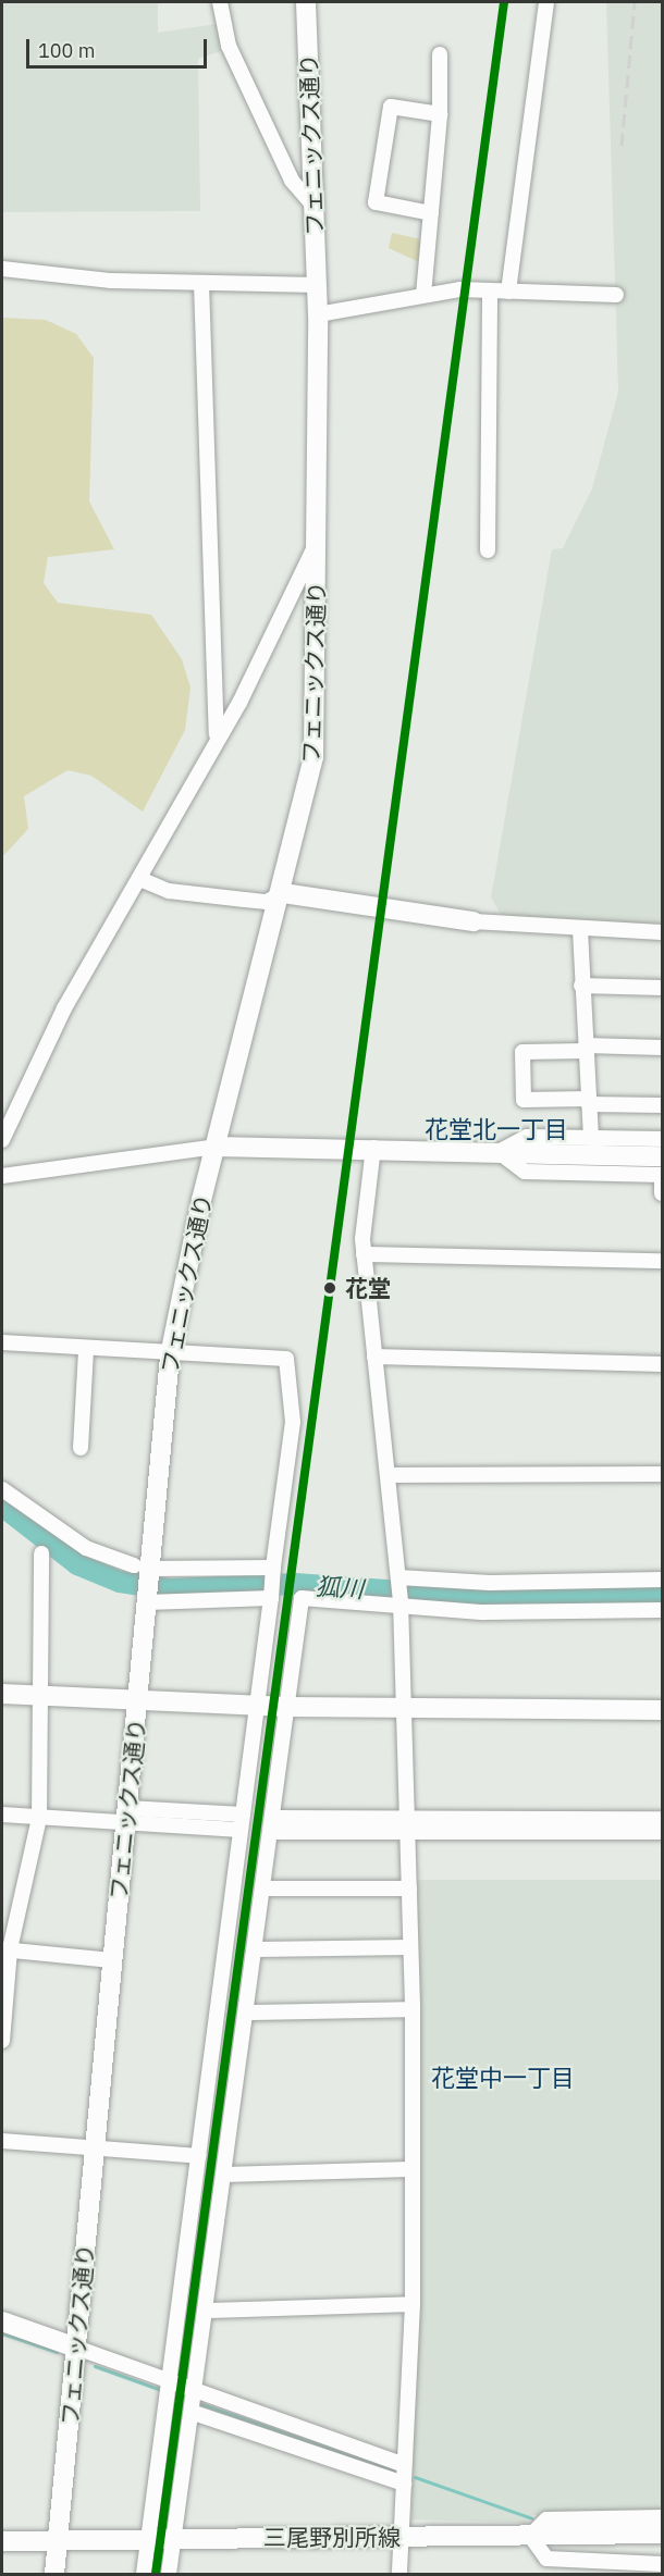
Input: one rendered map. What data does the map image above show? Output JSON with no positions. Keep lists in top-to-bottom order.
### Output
{
  "streets": {
    "main road": ["フェニックス通り", "三尾野別所線"]
  },
  "crossings": [
    ["フェニックス通り", "三尾野別所線"]
  ],
  "districts": ["花堂北一丁目", "花堂中一丁目"],
  "water": ["狐川"],
  "places": ["花堂"],
  "scale_bar": "100 m"
}
